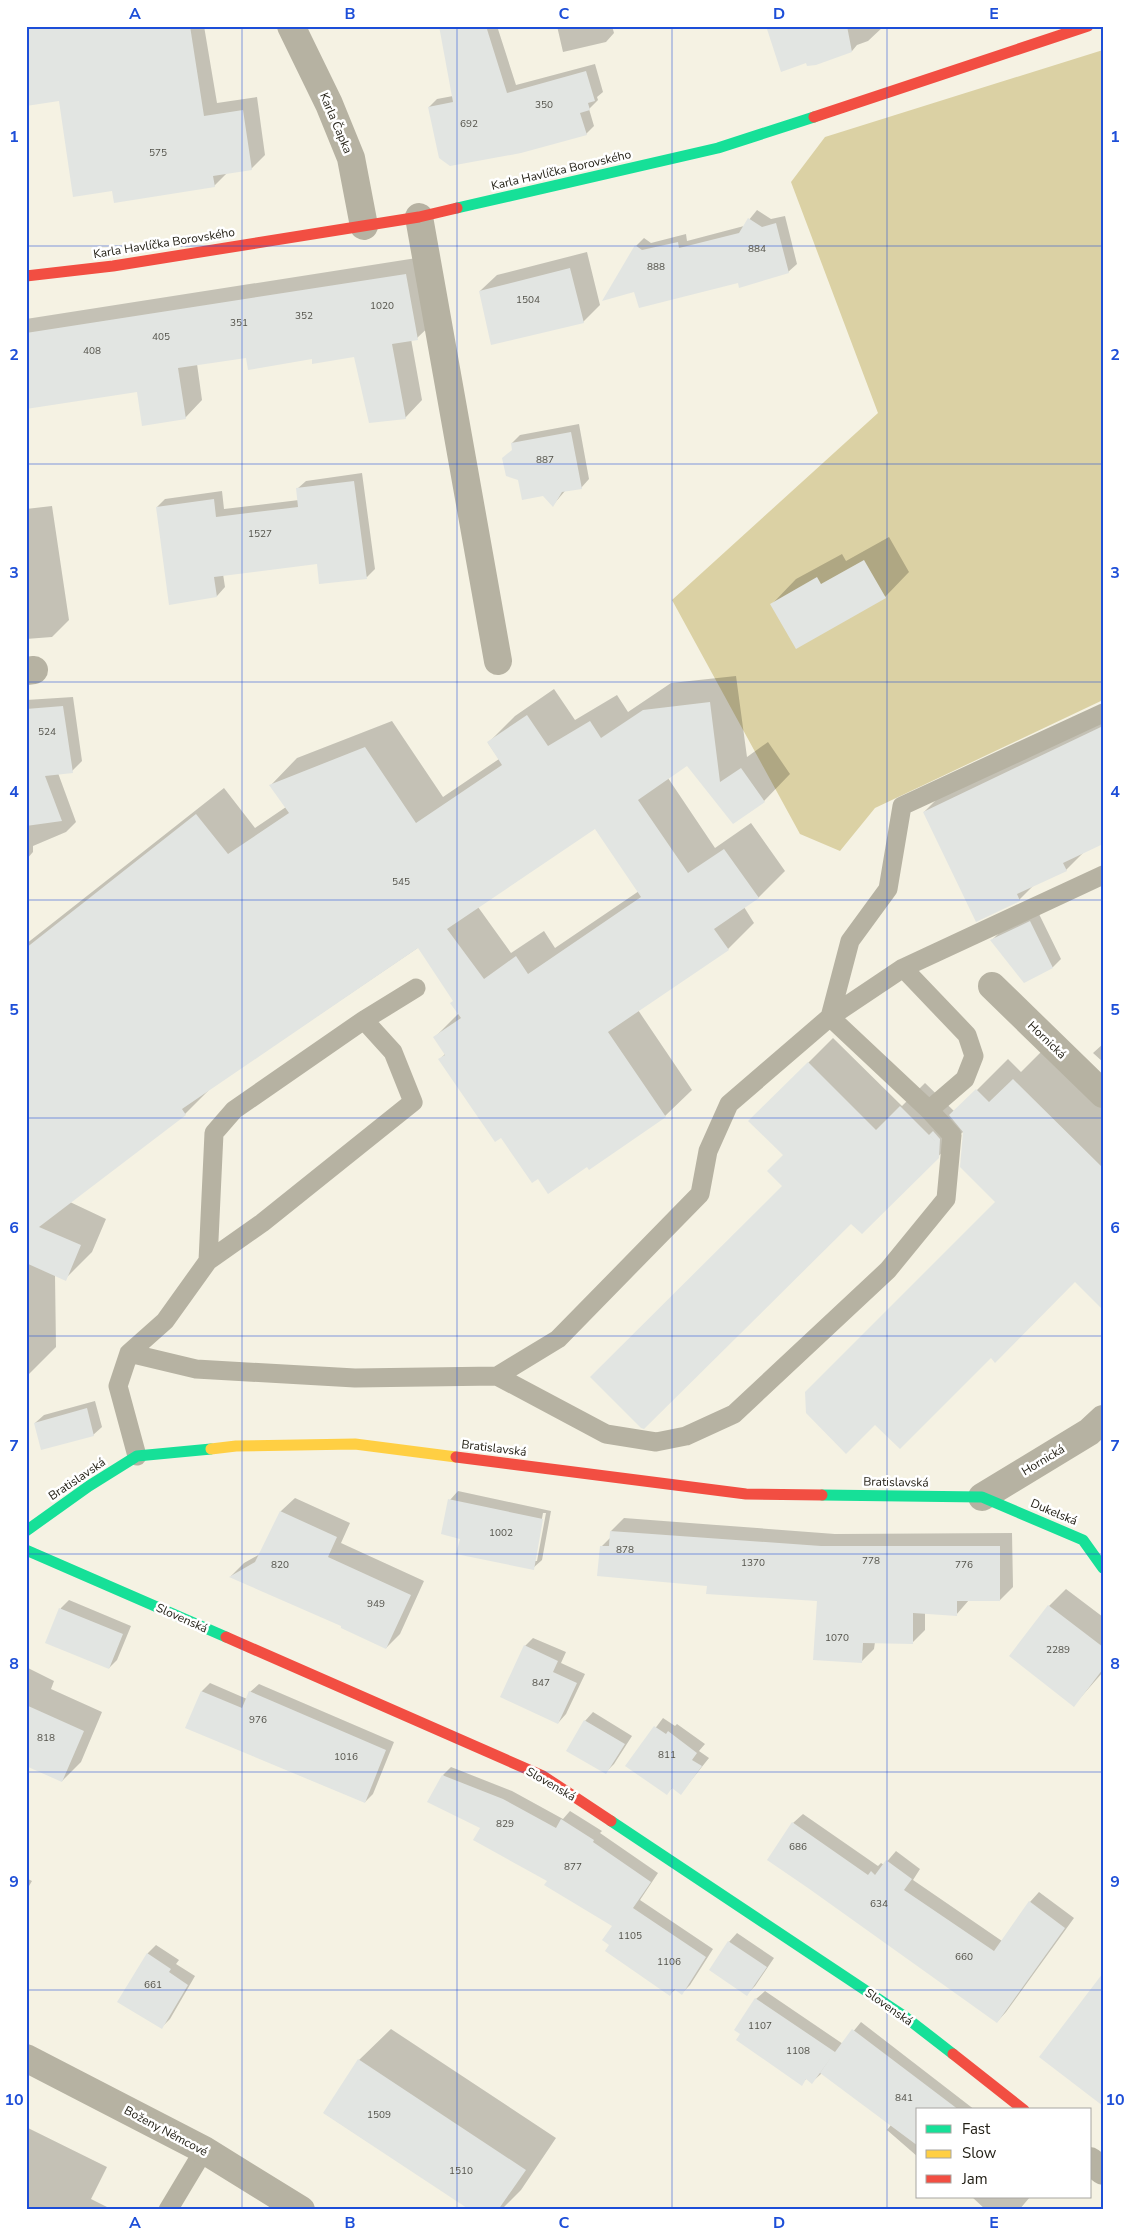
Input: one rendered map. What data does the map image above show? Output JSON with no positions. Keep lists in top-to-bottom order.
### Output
{
  "streets": {
    "street": [
      "Karla Čapka",
      "Karla Havlíčka Borovského",
      "Hornická",
      "Bratislavská",
      "Dukelská",
      "Slovenská",
      "Boženy Němcové"
    ]
  },
  "crossings": [
    ["Karla Čapka", "Karla Havlíčka Borovského"],
    ["Hornická", "Bratislavská"],
    ["Hornická", "Dukelská"],
    ["Bratislavská", "Dukelská"]
  ],
  "house_numbers": [
    "350",
    "692",
    "575",
    "884",
    "888",
    "1504",
    "1020",
    "352",
    "351",
    "405",
    "408",
    "887",
    "1527",
    "524",
    "545",
    "1002",
    "878",
    "778",
    "1370",
    "820",
    "776",
    "949",
    "1070",
    "2289",
    "847",
    "976",
    "818",
    "811",
    "1016",
    "829",
    "686",
    "877",
    "634",
    "1105",
    "660",
    "1106",
    "661",
    "1107",
    "1108",
    "841",
    "1509",
    "1510"
  ],
  "legend": ["Fast", "Slow", "Jam"],
  "grid": {
    "columns": [
      "A",
      "B",
      "C",
      "D",
      "E"
    ],
    "rows": [
      "1",
      "2",
      "3",
      "4",
      "5",
      "6",
      "7",
      "8",
      "9",
      "10"
    ]
  }
}
